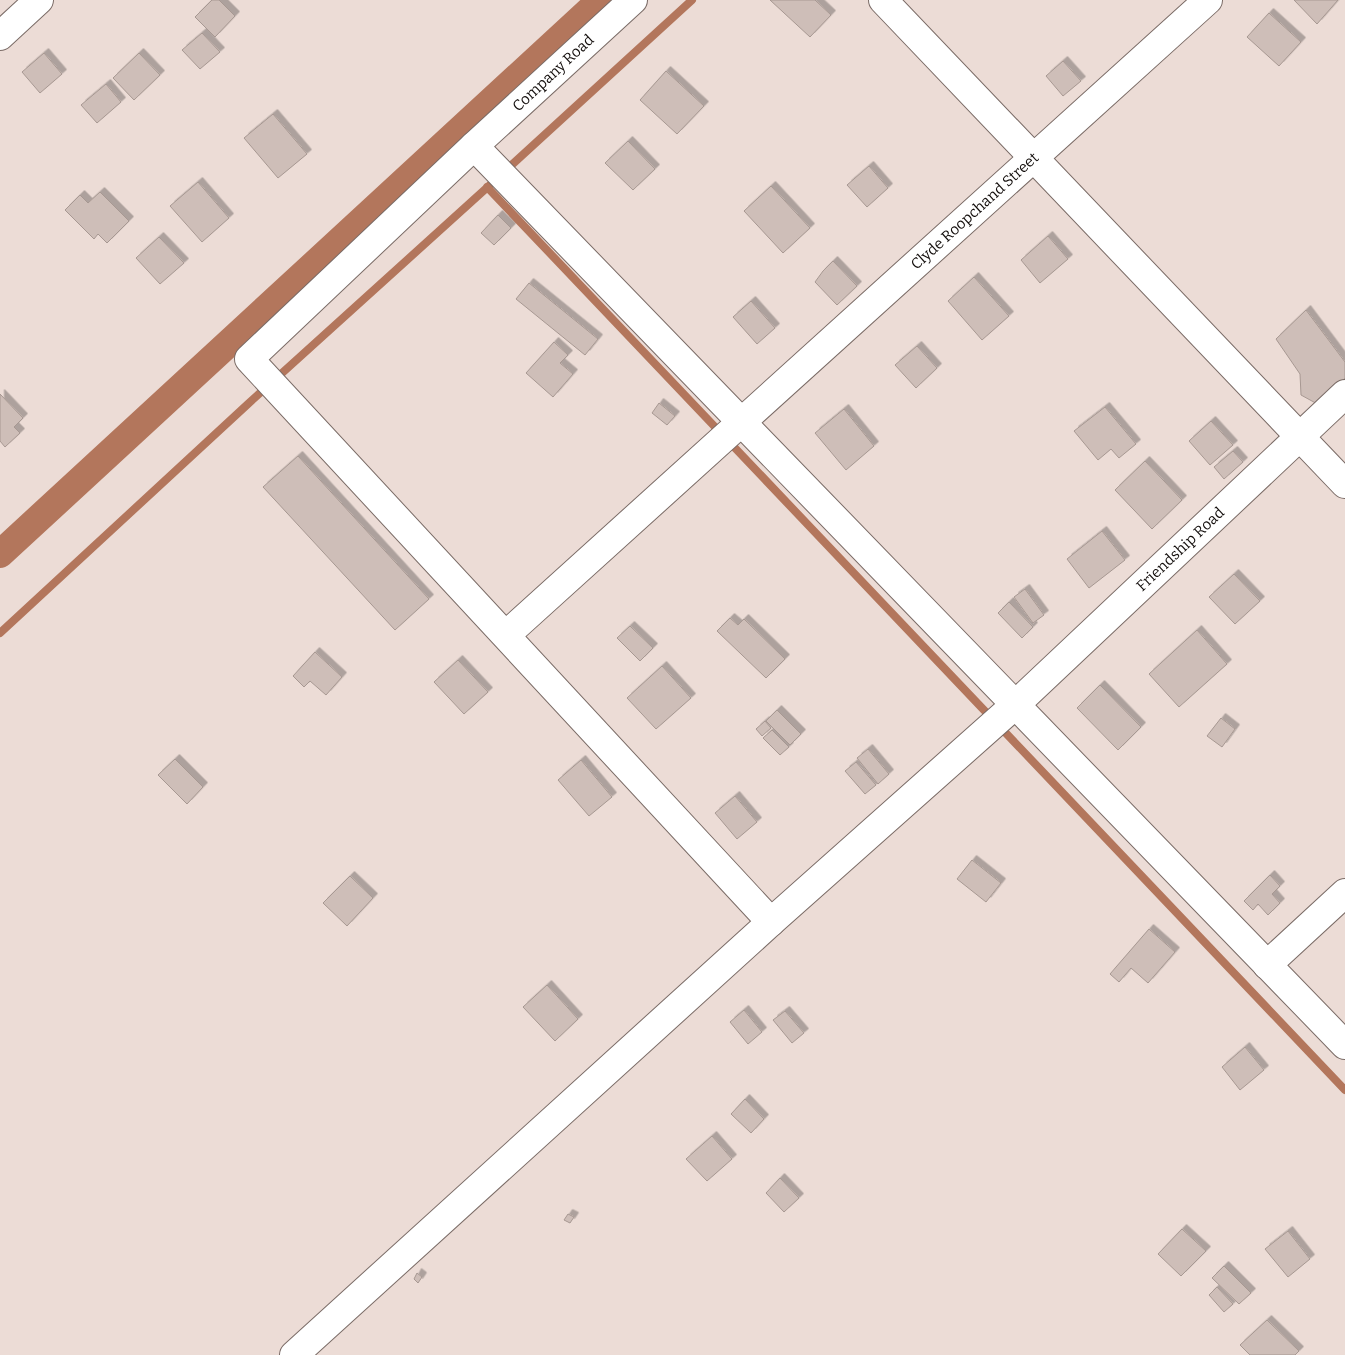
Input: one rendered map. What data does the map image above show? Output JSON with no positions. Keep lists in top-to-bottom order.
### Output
{
  "streets": {
    "street": ["Company Road", "Clyde Roopchand Street", "Friendship Road"]
  },
  "crossings": [
    ["Company Road", "Clyde Roopchand Street"]
  ]
}
